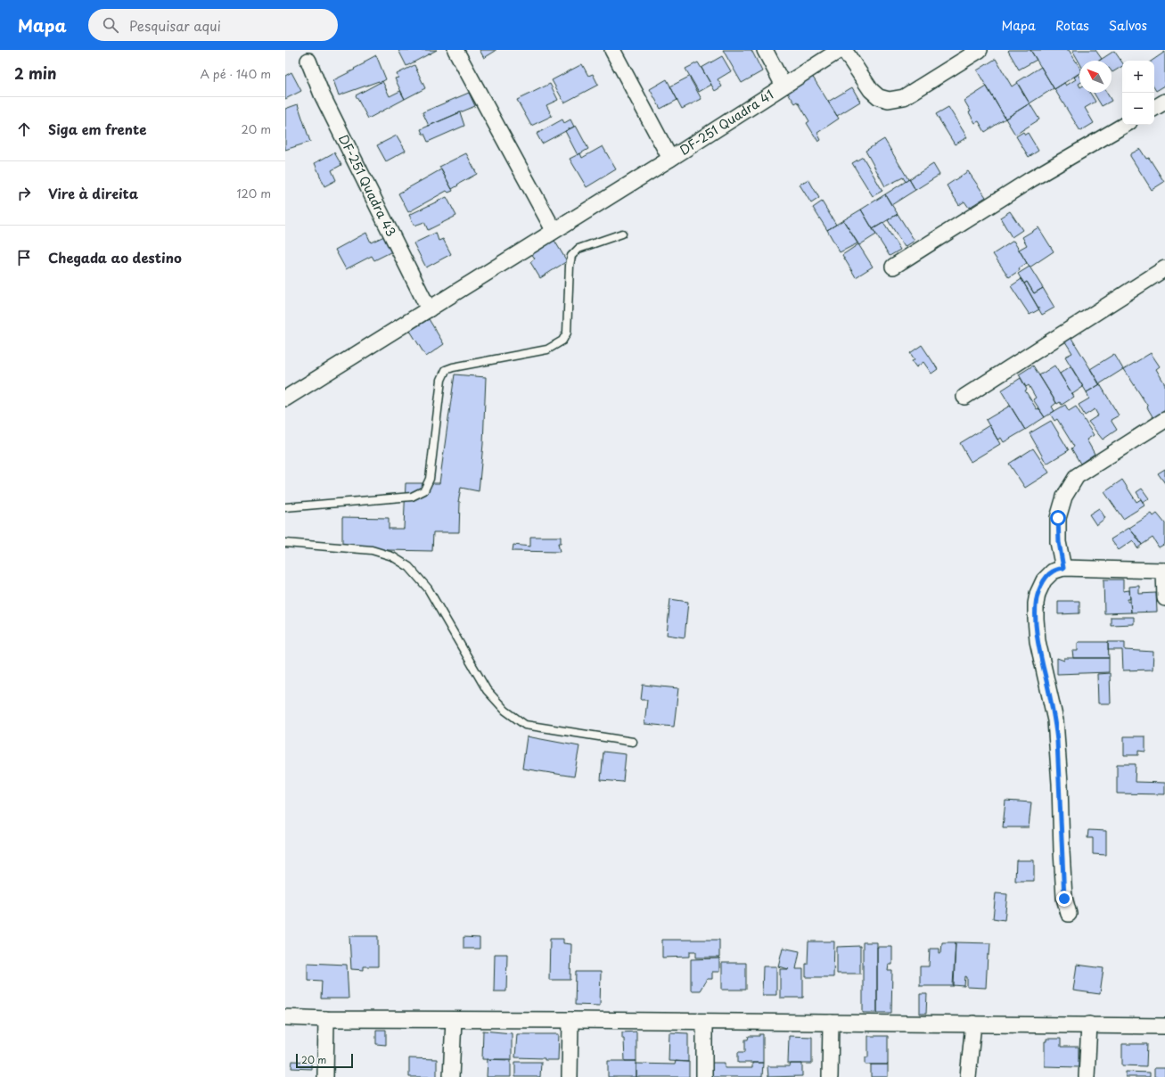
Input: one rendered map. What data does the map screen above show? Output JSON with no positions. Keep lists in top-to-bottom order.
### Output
{
  "streets": {
    "street": ["DF-251 Quadra 41", "DF-251 Quadra 43"]
  },
  "scale_bar": "20 m",
  "north": "top left",
  "page": {
    "header": "Mapa",
    "search": "Pesquisar aqui",
    "nav": ["Mapa", "Rotas", "Salvos"],
    "heading": ["2 min", "A pé · 140 m"],
    "map_buttons": ["+", "−"],
    "list": [
      ["Siga em frente", "20 m"],
      ["Vire à direita", "120 m"],
      "Chegada ao destino"
    ],
    "scale": "20 m"
  }
}
